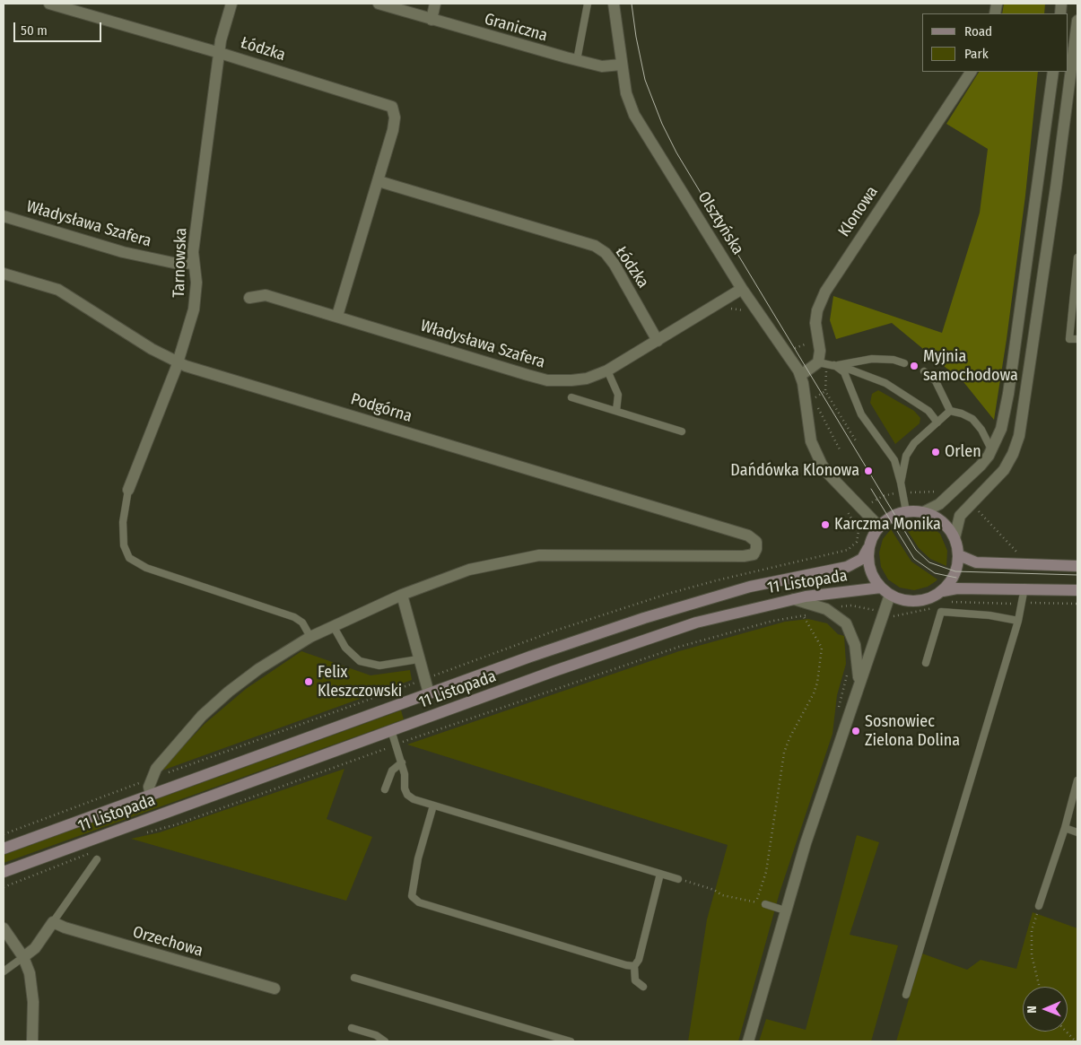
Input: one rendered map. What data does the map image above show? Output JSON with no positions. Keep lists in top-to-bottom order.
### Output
{
  "streets": {
    "main road": ["11 Listopada"],
    "street": [
      "Graniczna",
      "Łódzka",
      "Klonowa",
      "Olsztyńska",
      "Władysława Szafera",
      "Tarnowska",
      "Podgórna",
      "Orzechowa"
    ]
  },
  "crossings": [
    ["Graniczna", "Olsztyńska"],
    ["Łódzka", "Władysława Szafera"],
    ["Łódzka", "Tarnowska"],
    ["Olsztyńska", "Władysława Szafera"],
    ["Olsztyńska", "11 Listopada"],
    ["Władysława Szafera", "Tarnowska"],
    ["Tarnowska", "Podgórna"]
  ],
  "places": [
    "Myjnia samochodowa",
    "Orlen",
    "Dańdówka Klonowa",
    "Karczma Monika",
    "Felix Kleszczowski",
    "Sosnowiec Zielona Dolina"
  ],
  "legend": ["Road", "Park"],
  "scale_bar": "50 m",
  "north": "left"
}
